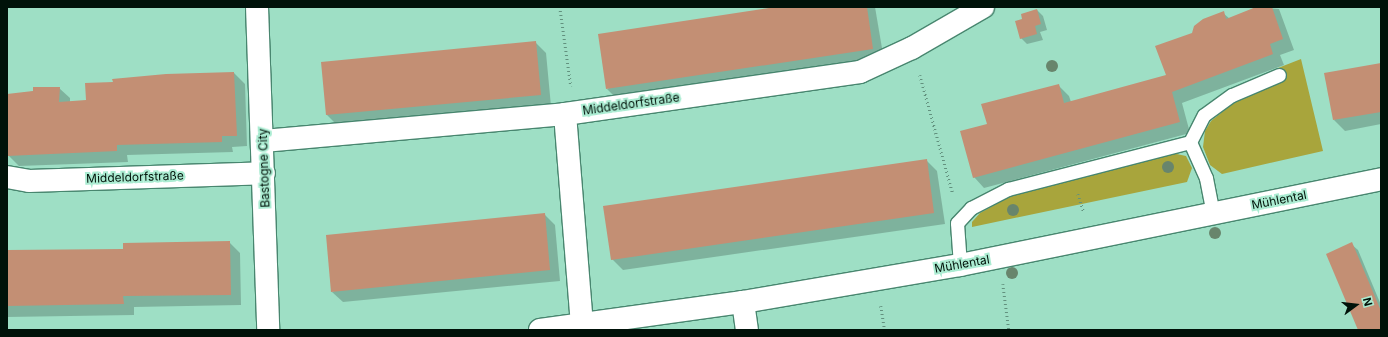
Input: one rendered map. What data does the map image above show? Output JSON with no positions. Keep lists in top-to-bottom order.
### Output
{
  "streets": {
    "street": ["Middeldorfstraße", "Bastogne City", "Mühlental"]
  },
  "crossings": [
    ["Middeldorfstraße", "Bastogne City"]
  ],
  "north": "right"
}
